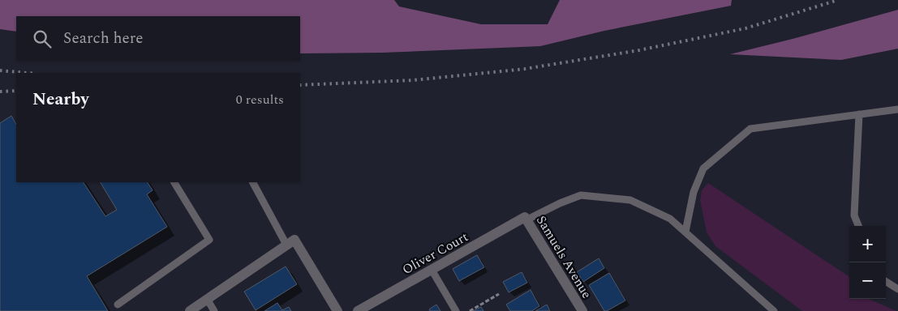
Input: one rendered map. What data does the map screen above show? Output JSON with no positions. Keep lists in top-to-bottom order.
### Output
{
  "streets": {
    "street": ["Oliver Court", "Samuels Avenue"]
  },
  "crossings": [
    ["Oliver Court", "Samuels Avenue"]
  ],
  "page": {
    "search": "Search here",
    "heading": ["Nearby", "0 results"],
    "map_buttons": ["+", "−"]
  }
}
